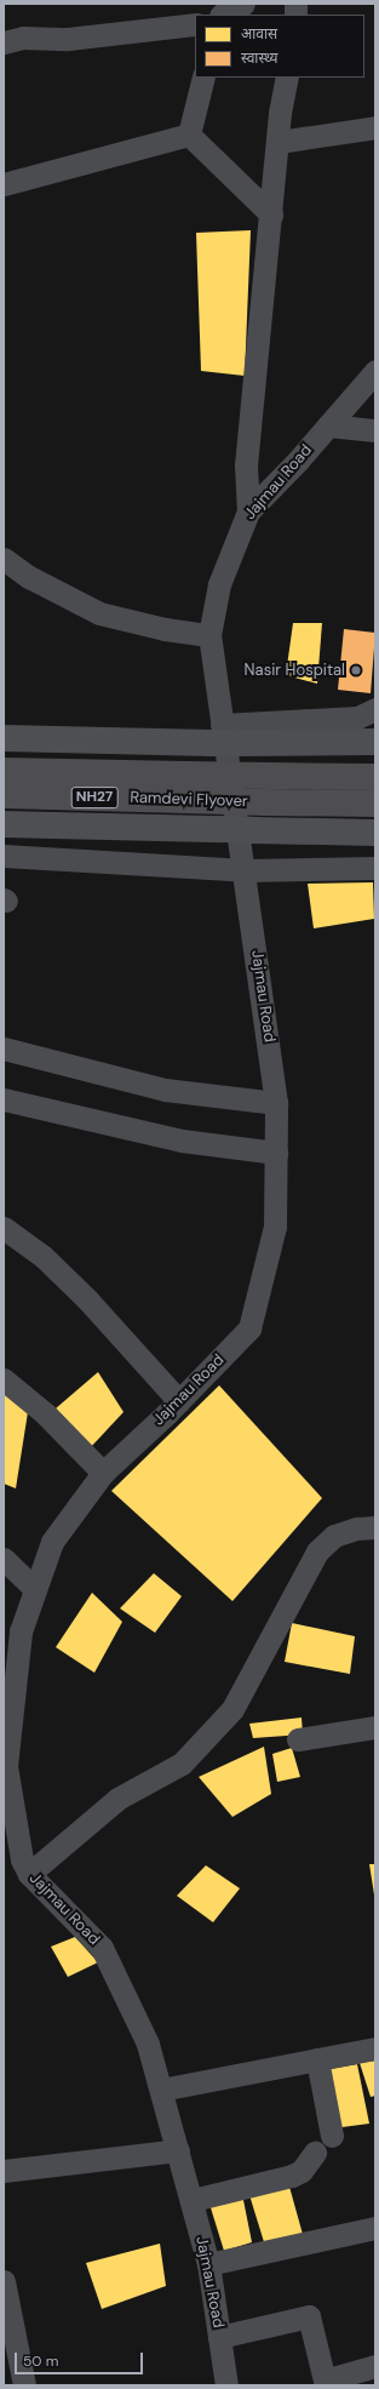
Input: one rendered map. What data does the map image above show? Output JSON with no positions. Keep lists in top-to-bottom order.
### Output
{
  "streets": {
    "highway": ["NH27", "Ramdevi Flyover"],
    "street": ["Jajmau Road"]
  },
  "places": ["Nasir Hospital"],
  "legend": ["आवास", "स्वास्थ्य"],
  "scale_bar": "50 m"
}
